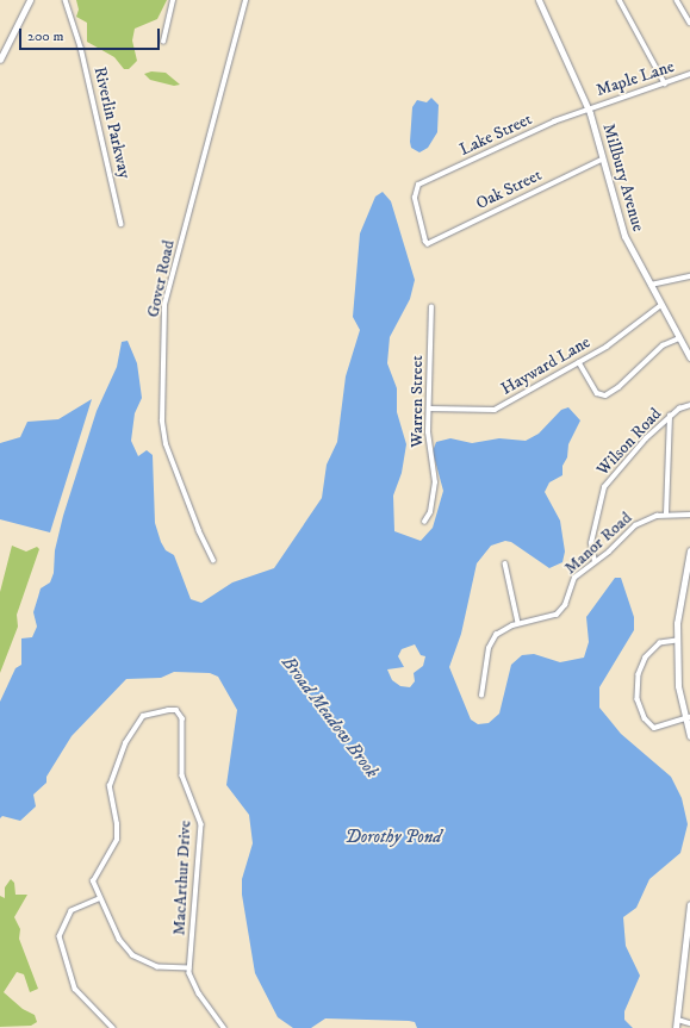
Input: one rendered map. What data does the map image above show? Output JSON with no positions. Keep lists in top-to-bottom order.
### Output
{
  "streets": {
    "main road": ["Millbury Avenue"],
    "street": [
      "Maple Lane",
      "Riverlin Parkway",
      "Lake Street",
      "Oak Street",
      "Gover Road",
      "Hayward Lane",
      "Warren Street",
      "Wilson Road",
      "Manor Road",
      "MacArthur Drive"
    ]
  },
  "crossings": [
    ["Maple Lane", "Lake Street"],
    ["Maple Lane", "Millbury Avenue"],
    ["Lake Street", "Millbury Avenue"],
    ["Lake Street", "Oak Street"],
    ["Millbury Avenue", "Oak Street"],
    ["Millbury Avenue", "Hayward Lane"],
    ["Hayward Lane", "Warren Street"],
    ["Wilson Road", "Manor Road"]
  ],
  "water": ["Broad Meadow Brook", "Dorothy Pond"],
  "scale_bar": "200 m"
}
